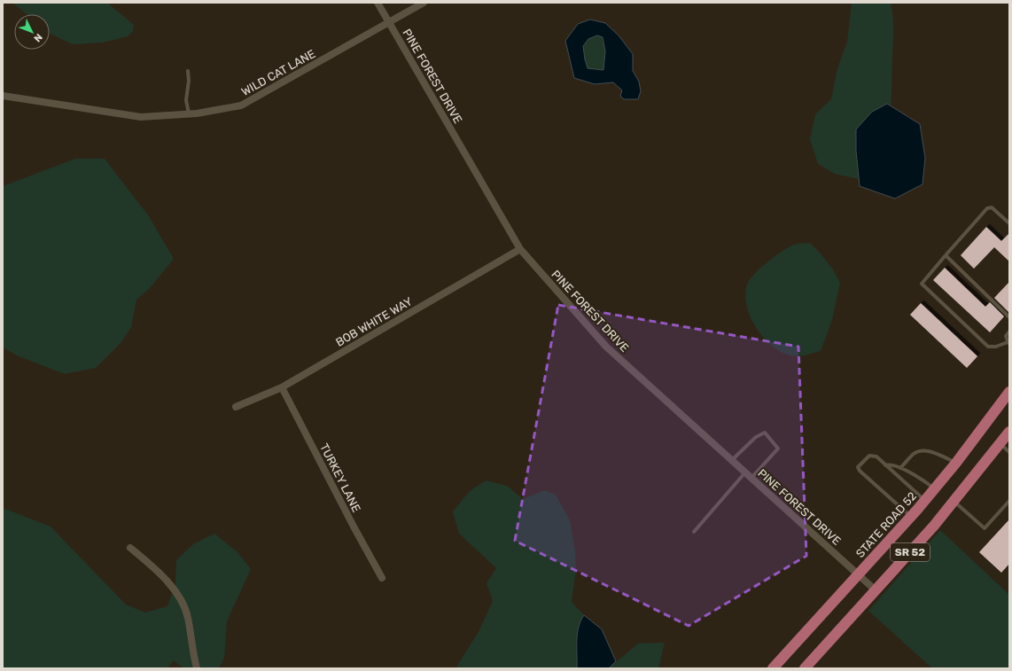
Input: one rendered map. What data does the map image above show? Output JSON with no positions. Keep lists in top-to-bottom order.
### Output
{
  "streets": {
    "main road": ["STATE ROAD 52", "SR 52"],
    "street": [
      "WILD CAT LANE",
      "PINE FOREST DRIVE",
      "BOB WHITE WAY",
      "TURKEY LANE"
    ]
  },
  "crossings": [
    ["WILD CAT LANE", "PINE FOREST DRIVE"],
    ["PINE FOREST DRIVE", "BOB WHITE WAY"],
    ["PINE FOREST DRIVE", "STATE ROAD 52"],
    ["PINE FOREST DRIVE", "SR 52"],
    ["BOB WHITE WAY", "TURKEY LANE"]
  ],
  "north": "bottom right"
}
